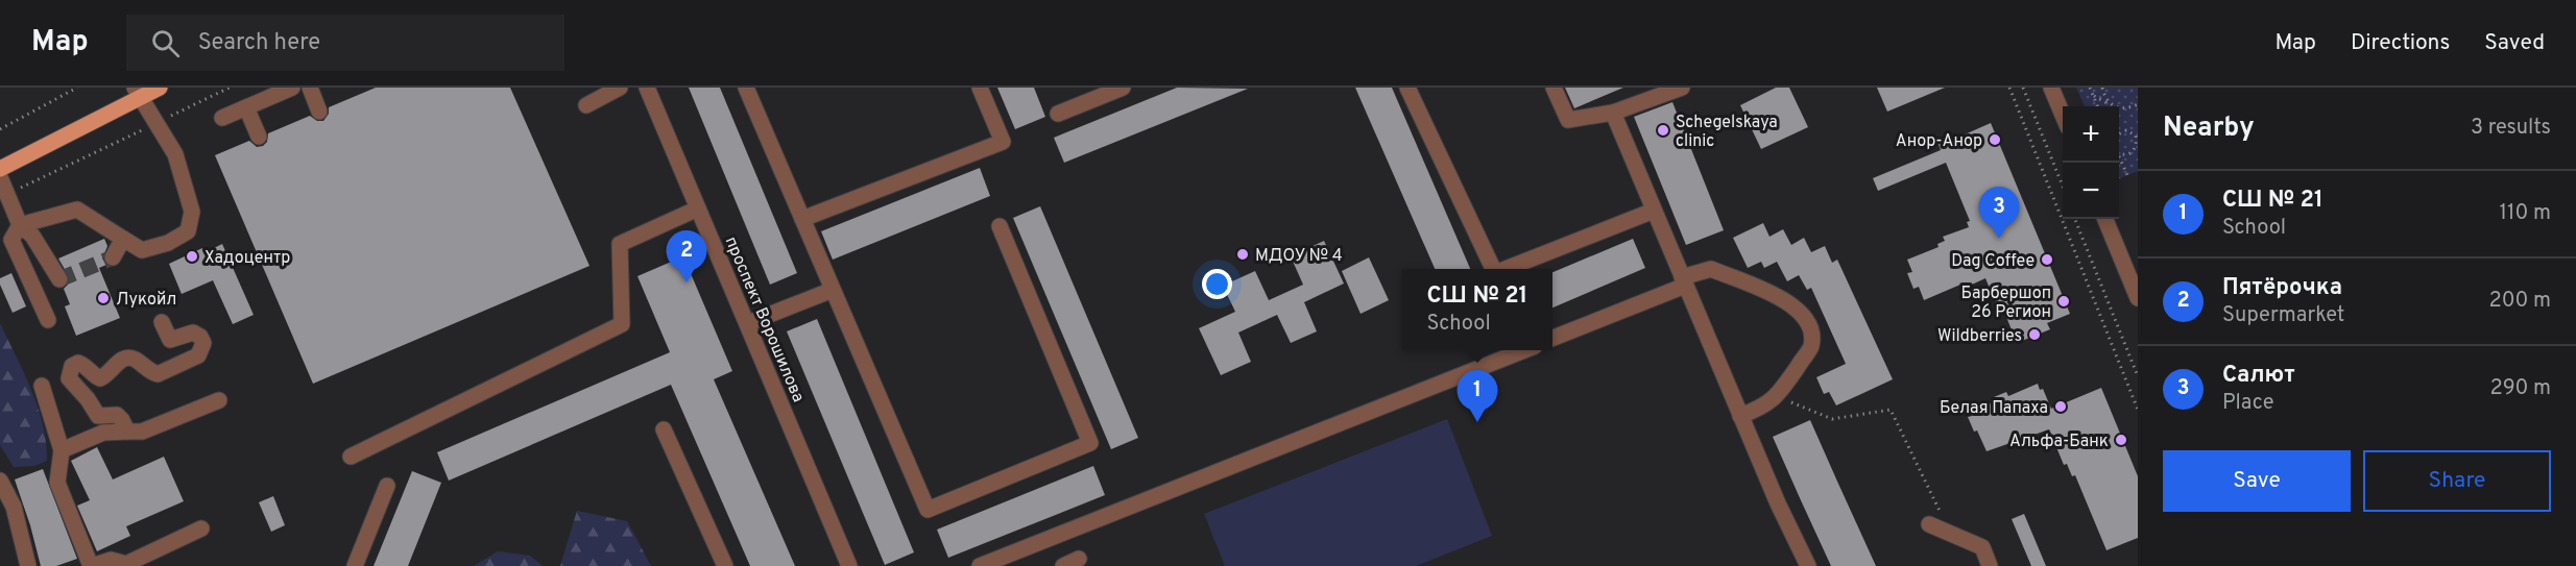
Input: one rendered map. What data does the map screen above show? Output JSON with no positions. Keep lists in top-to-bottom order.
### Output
{
  "streets": {
    "street": ["проспект Ворошилова"]
  },
  "places": [
    "Schegelskaya clinic",
    "Анор-Анор",
    "МДОУ № 4",
    "Хадоцентр",
    "Dag Coffee",
    "Лукойл",
    "Барбершоп 26 Регион",
    "Wildberries",
    "Белая Папаха",
    "Альфа-Банк"
  ],
  "page": {
    "header": "Map",
    "search": "Search here",
    "nav": ["Map", "Directions", "Saved"],
    "heading": ["Nearby", "3 results"],
    "map_buttons": ["+", "−"],
    "list": [
      {
        "mark": "1",
        "name": "СШ № 21",
        "note": "School",
        "value": "110 m"
      },
      {
        "mark": "2",
        "name": "Пятёрочка",
        "note": "Supermarket",
        "value": "200 m"
      },
      {
        "mark": "3",
        "name": "Салют",
        "note": "Place",
        "value": "290 m"
      }
    ],
    "pins": ["3", "2", "1"],
    "popup": ["СШ № 21", "School"],
    "buttons": ["Save", "Share"]
  }
}
